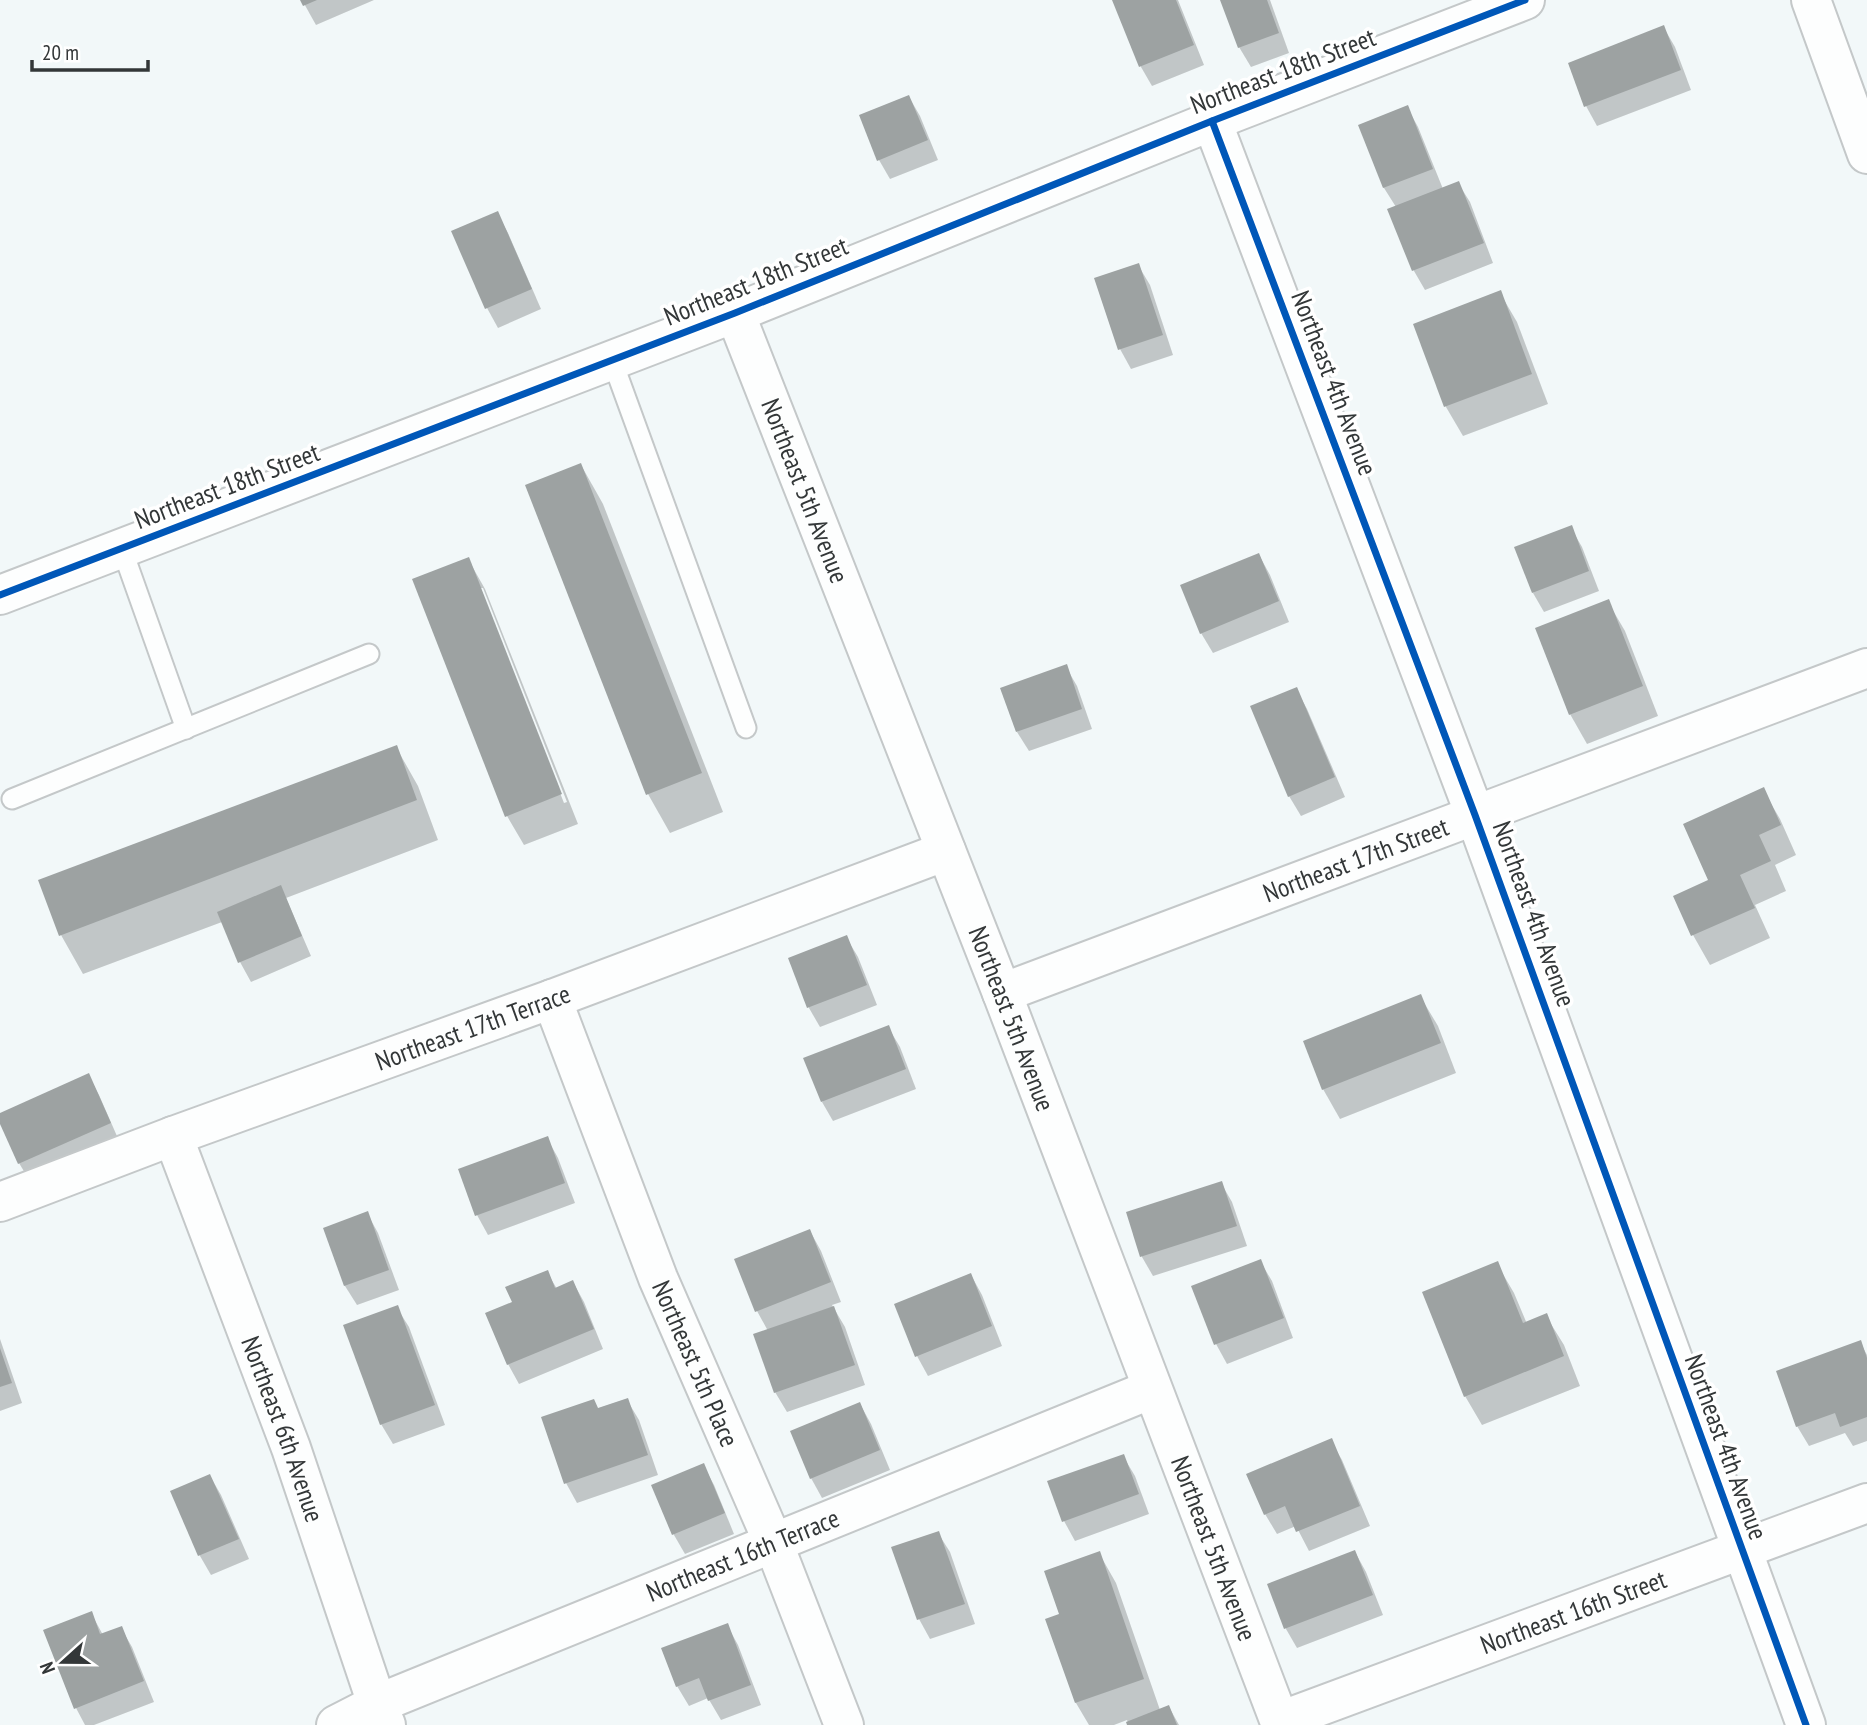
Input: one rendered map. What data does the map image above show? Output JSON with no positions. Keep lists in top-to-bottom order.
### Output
{
  "streets": {
    "street": [
      "Northeast 18th Street",
      "Northeast 4th Avenue",
      "Northeast 5th Avenue",
      "Northeast 17th Street",
      "Northeast 17th Terrace",
      "Northeast 5th Place",
      "Northeast 6th Avenue",
      "Northeast 16th Terrace",
      "Northeast 16th Street"
    ]
  },
  "crossings": [
    ["Northeast 18th Street", "Northeast 4th Avenue"],
    ["Northeast 18th Street", "Northeast 5th Avenue"],
    ["Northeast 4th Avenue", "Northeast 17th Street"],
    ["Northeast 4th Avenue", "Northeast 16th Street"],
    ["Northeast 5th Avenue", "Northeast 17th Street"],
    ["Northeast 5th Avenue", "Northeast 17th Terrace"],
    ["Northeast 5th Avenue", "Northeast 16th Terrace"],
    ["Northeast 5th Avenue", "Northeast 16th Street"],
    ["Northeast 17th Terrace", "Northeast 5th Place"],
    ["Northeast 17th Terrace", "Northeast 6th Avenue"],
    ["Northeast 5th Place", "Northeast 16th Terrace"],
    ["Northeast 6th Avenue", "Northeast 16th Terrace"]
  ],
  "scale_bar": "20 m",
  "north": "left"
}
